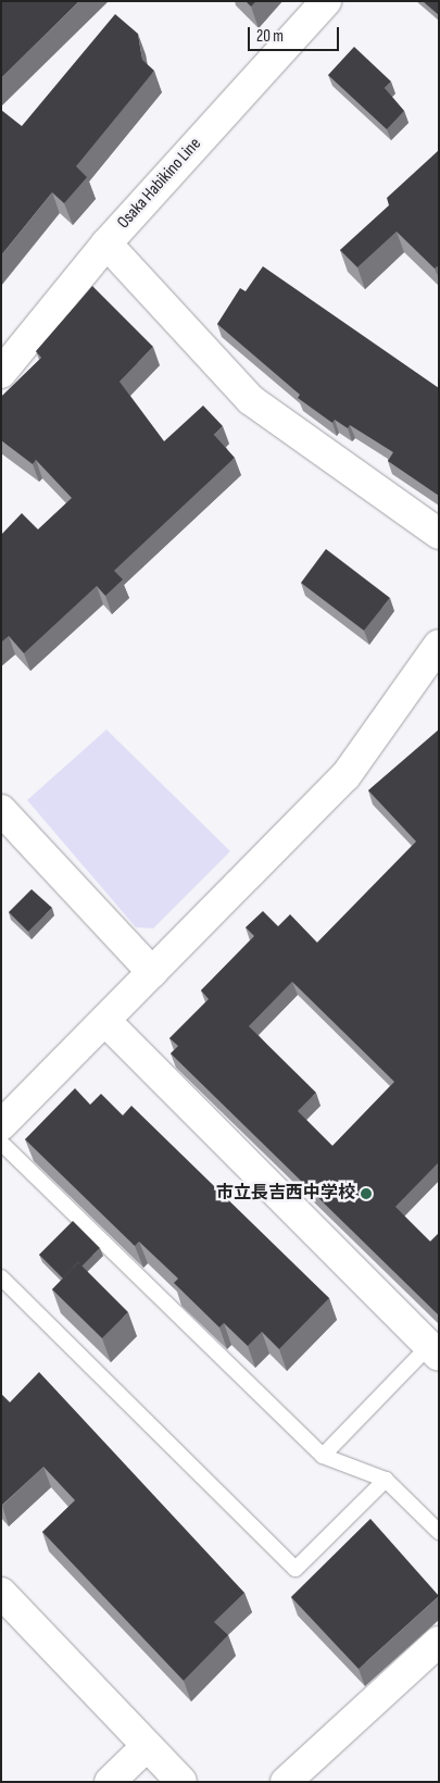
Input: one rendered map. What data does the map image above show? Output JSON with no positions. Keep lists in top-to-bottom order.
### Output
{
  "streets": {
    "street": ["Osaka Habikino Line"]
  },
  "places": ["市立長吉西中学校"],
  "scale_bar": "20 m"
}
